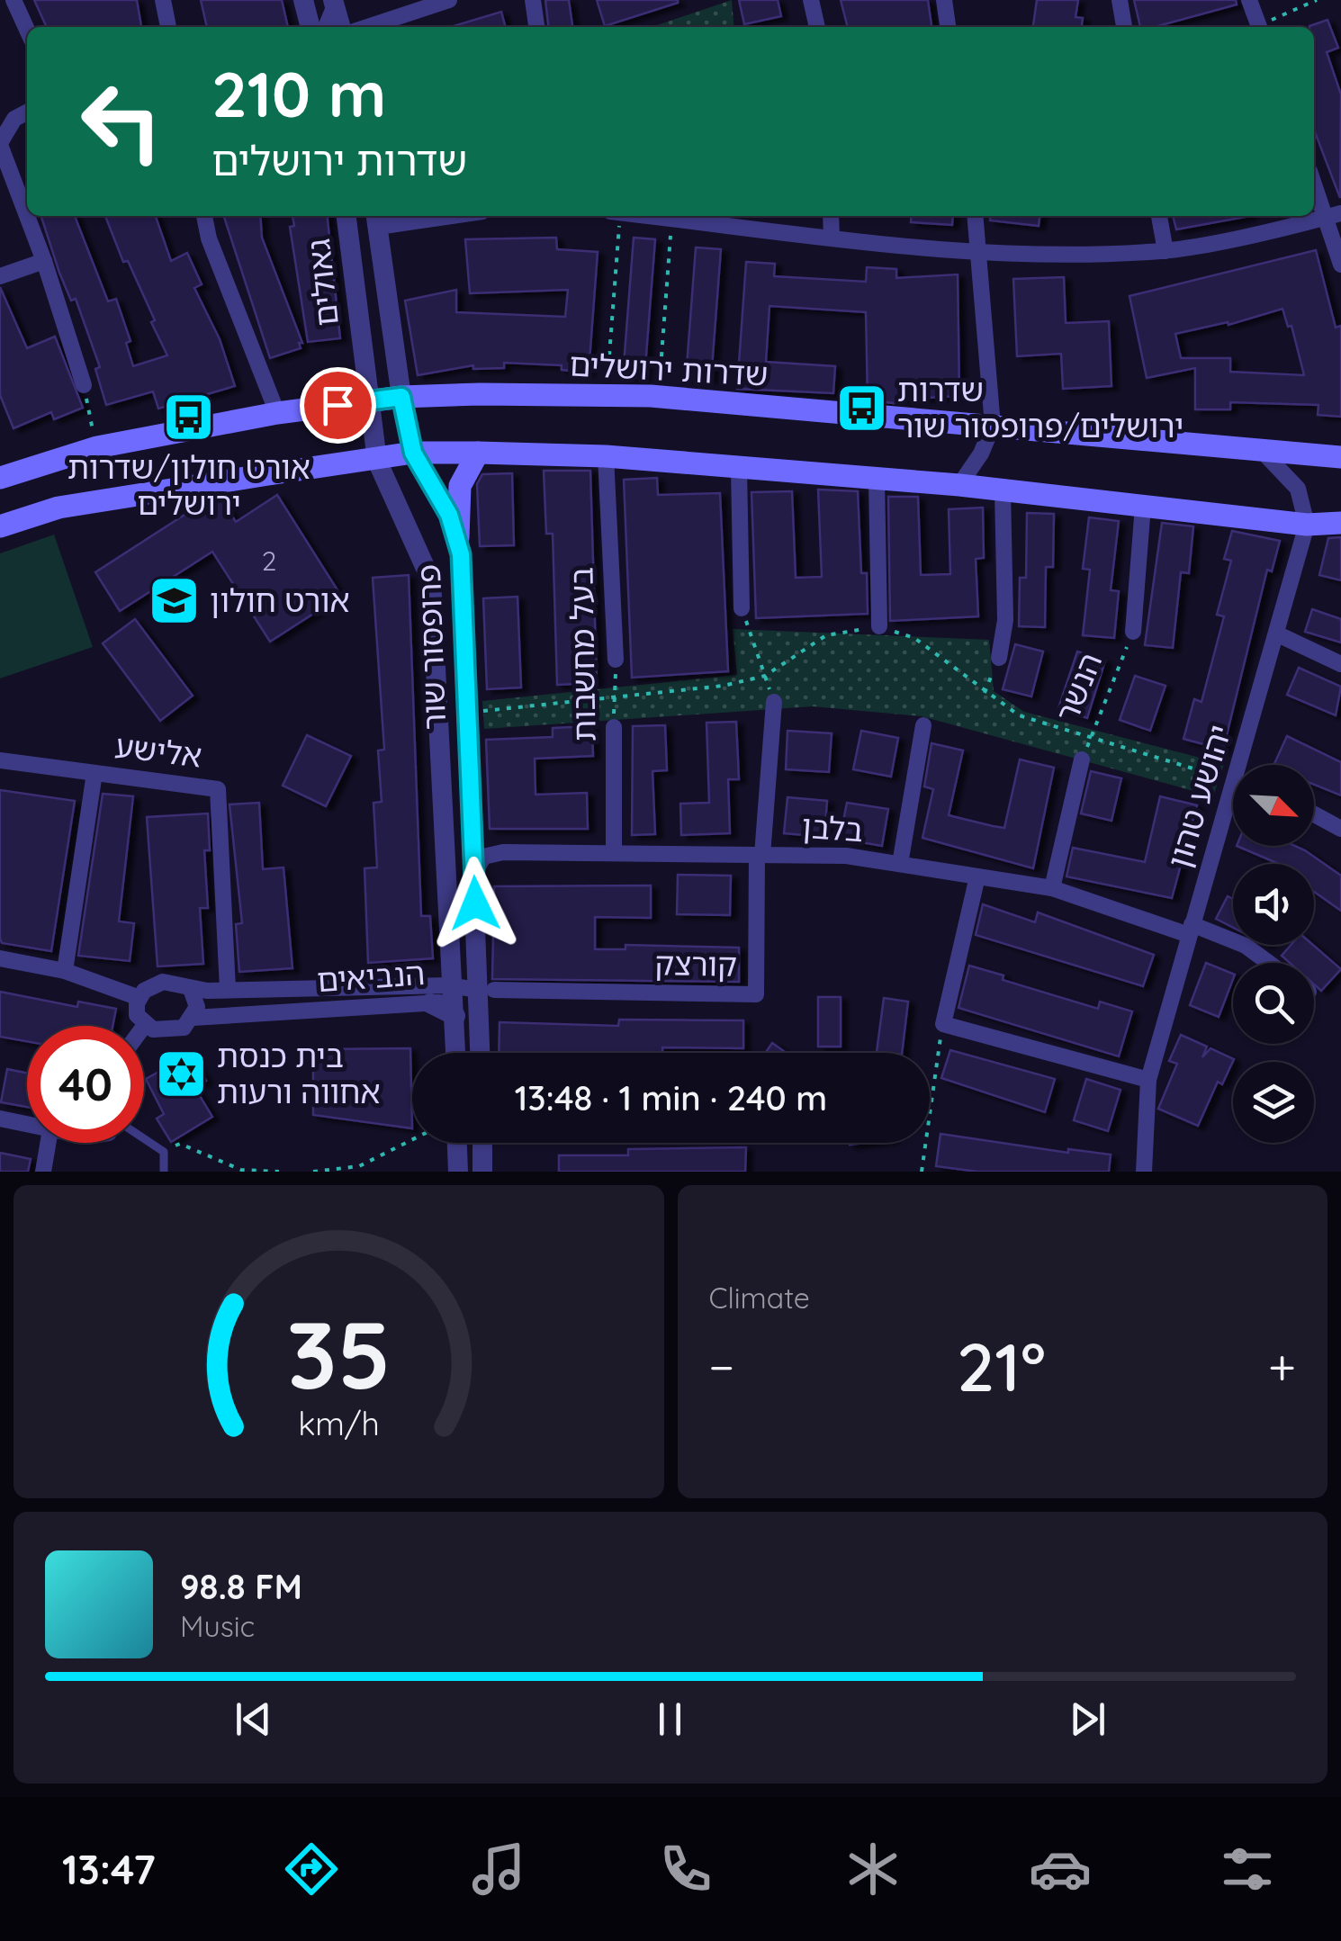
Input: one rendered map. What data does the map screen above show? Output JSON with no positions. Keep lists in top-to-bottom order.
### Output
{
  "streets": {
    "main road": ["שדרות ירושלים"],
    "street": [
      "גאולים",
      "פרופסור שור",
      "בעל מחשבות",
      "הנשר",
      "אלישע",
      "יהושע טהון",
      "בלבן",
      "קורצק",
      "הנביאים"
    ]
  },
  "crossings": [
    ["גאולים", "שדרות ירושלים"],
    ["גאולים", "פרופסור שור"],
    ["שדרות ירושלים", "פרופסור שור"],
    ["פרופסור שור", "בלבן"],
    ["פרופסור שור", "קורצק"],
    ["פרופסור שור", "הנביאים"],
    ["בעל מחשבות", "בלבן"],
    ["הנשר", "בלבן"],
    ["אלישע", "הנביאים"],
    ["יהושע טהון", "בלבן"],
    ["בלבן", "קורצק"],
    ["קורצק", "הנביאים"]
  ],
  "places": {
    "bus stop": ["שדרות ירושלים/פרופסור שור", "אורט חולון/שדרות ירושלים"],
    "school or university": ["אורט חולון"],
    "synagogue": ["בית כנסת אחווה ורעות"]
  },
  "house_numbers": ["2"],
  "north": "bottom right",
  "page": {
    "turn": ["210 m", "שדרות ירושלים"],
    "limit": "40",
    "trip": "13:48 · 1 min · 240 m",
    "tile": "Climate",
    "heat": ["−", "21°", "+"],
    "song": ["98.8 FM", "Music"],
    "tabs": "13:47",
    "gauge": ["35", "km/h"]
  }
}
